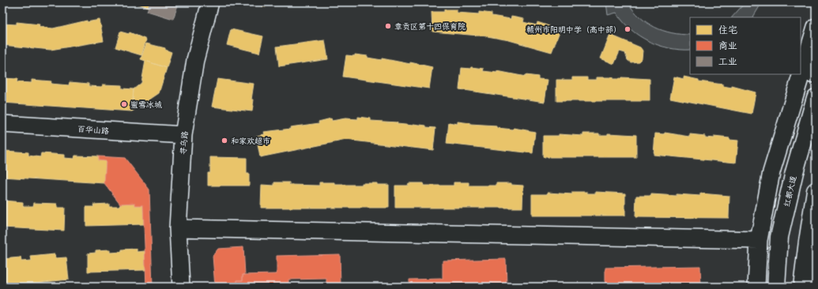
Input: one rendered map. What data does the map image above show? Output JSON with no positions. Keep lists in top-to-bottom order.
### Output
{
  "streets": {
    "main road": ["红都大道"],
    "street": ["百华山路", "寻乌路"]
  },
  "crossings": [
    ["百华山路", "寻乌路"]
  ],
  "places": [
    "章贡区第十四保育院",
    "赣州市阳明中学（高中部）",
    "蜜雪冰城",
    "和家欢超市"
  ],
  "legend": ["住宅", "商业", "工业"]
}
